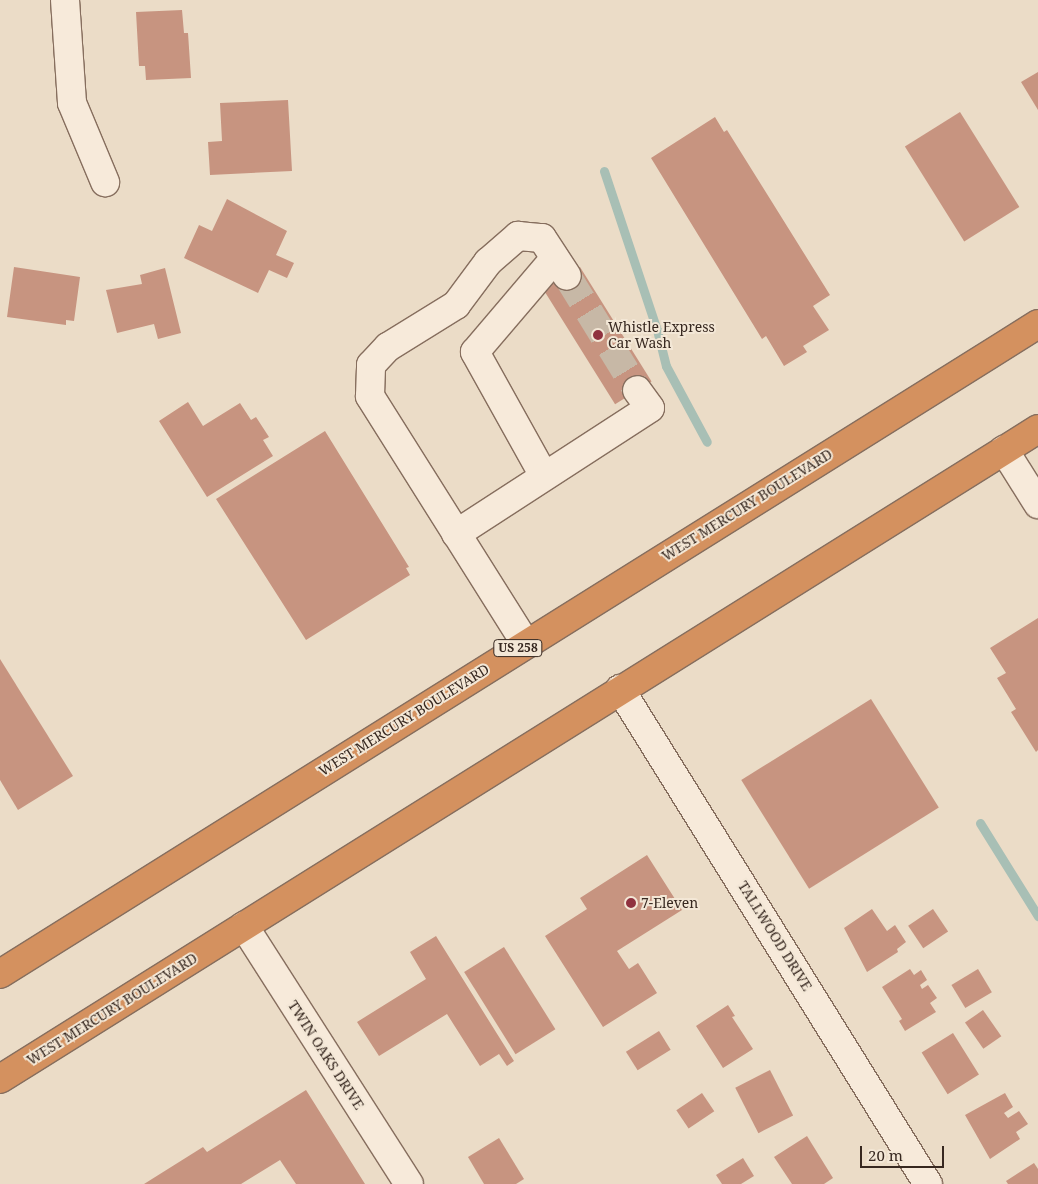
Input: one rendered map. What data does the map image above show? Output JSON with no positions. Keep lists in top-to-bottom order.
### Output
{
  "streets": {
    "highway": ["WEST MERCURY BOULEVARD", "US 258"],
    "street": ["TALLWOOD DRIVE", "TWIN OAKS DRIVE"]
  },
  "crossings": [
    ["WEST MERCURY BOULEVARD", "TALLWOOD DRIVE"],
    ["WEST MERCURY BOULEVARD", "TWIN OAKS DRIVE"]
  ],
  "places": ["Whistle Express Car Wash", "7-Eleven"],
  "scale_bar": "20 m"
}
